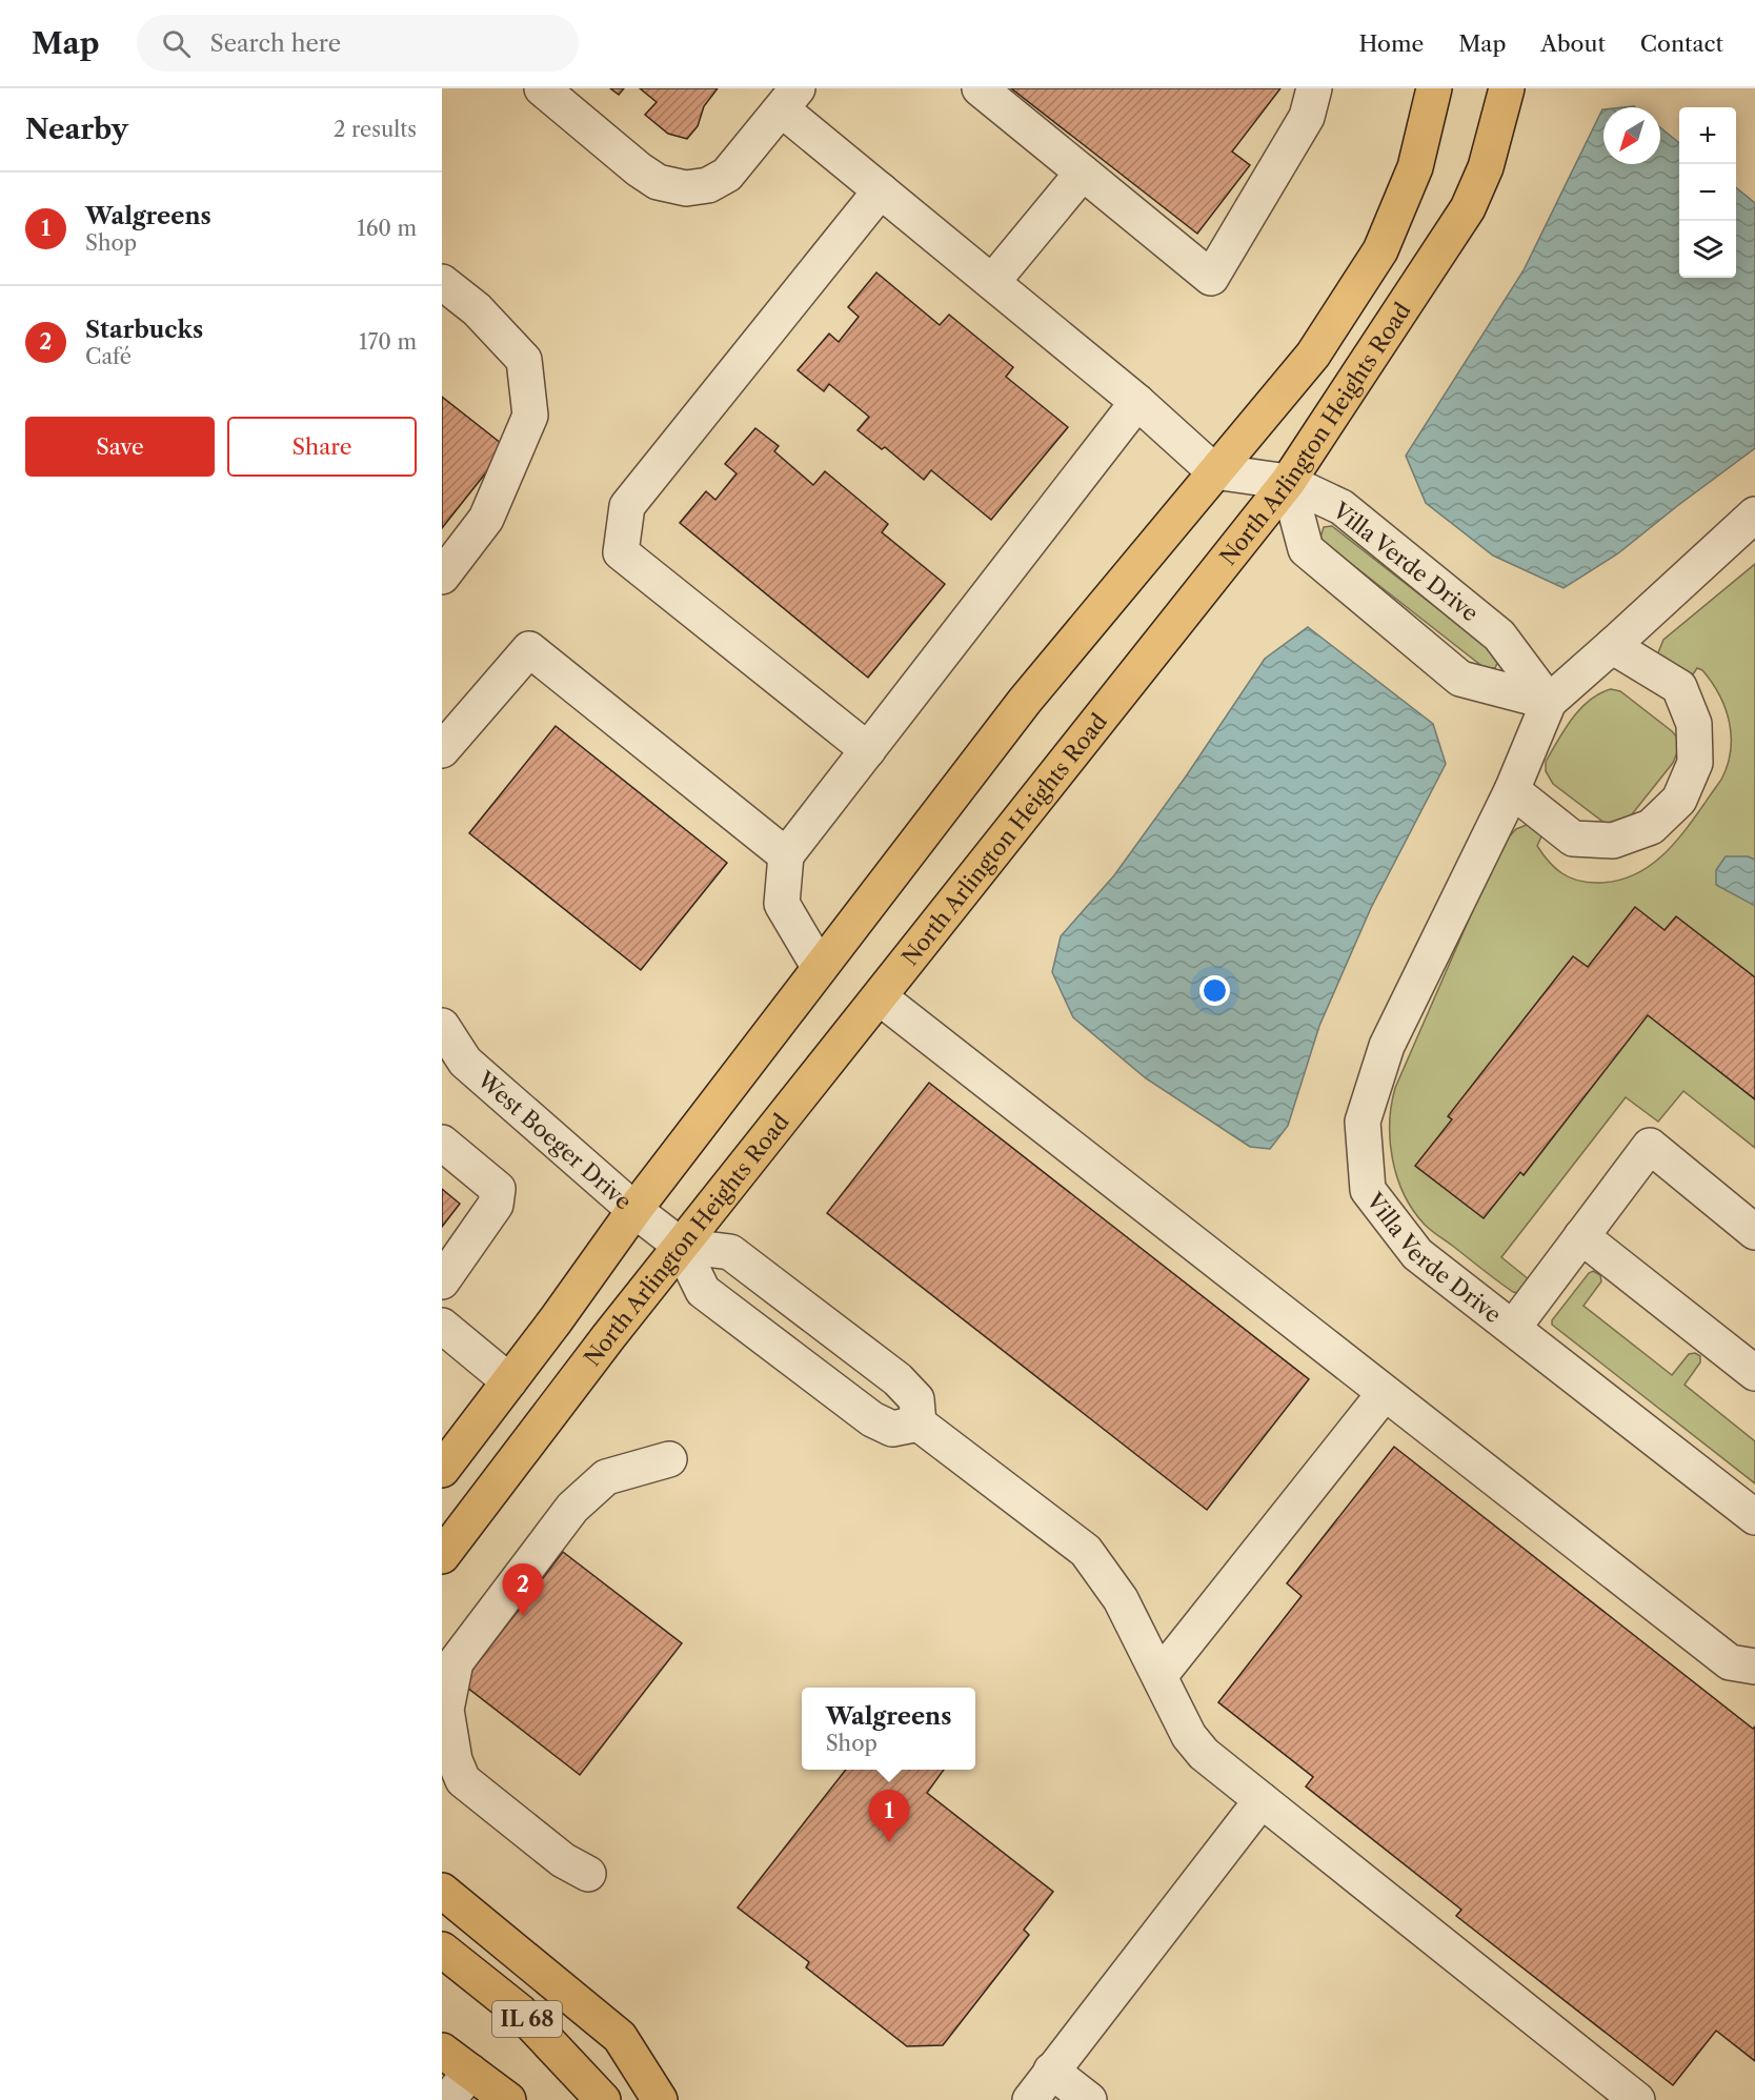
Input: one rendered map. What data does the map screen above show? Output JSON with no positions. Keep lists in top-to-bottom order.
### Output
{
  "streets": {
    "main road": ["North Arlington Heights Road", "IL 68"],
    "street": ["Villa Verde Drive", "West Boeger Drive"]
  },
  "crossings": [
    ["North Arlington Heights Road", "Villa Verde Drive"],
    ["North Arlington Heights Road", "West Boeger Drive"]
  ],
  "north": "bottom left",
  "page": {
    "header": "Map",
    "search": "Search here",
    "nav": [
      "Home",
      "Map",
      "About",
      "Contact"
    ],
    "heading": ["Nearby", "2 results"],
    "map_buttons": ["+", "−"],
    "list": [
      {
        "mark": "1",
        "name": "Walgreens",
        "note": "Shop",
        "value": "160 m"
      },
      {
        "mark": "2",
        "name": "Starbucks",
        "note": "Café",
        "value": "170 m"
      }
    ],
    "buttons": ["Save", "Share"],
    "pins": ["2", "1"],
    "popup": ["Walgreens", "Shop"]
  }
}
